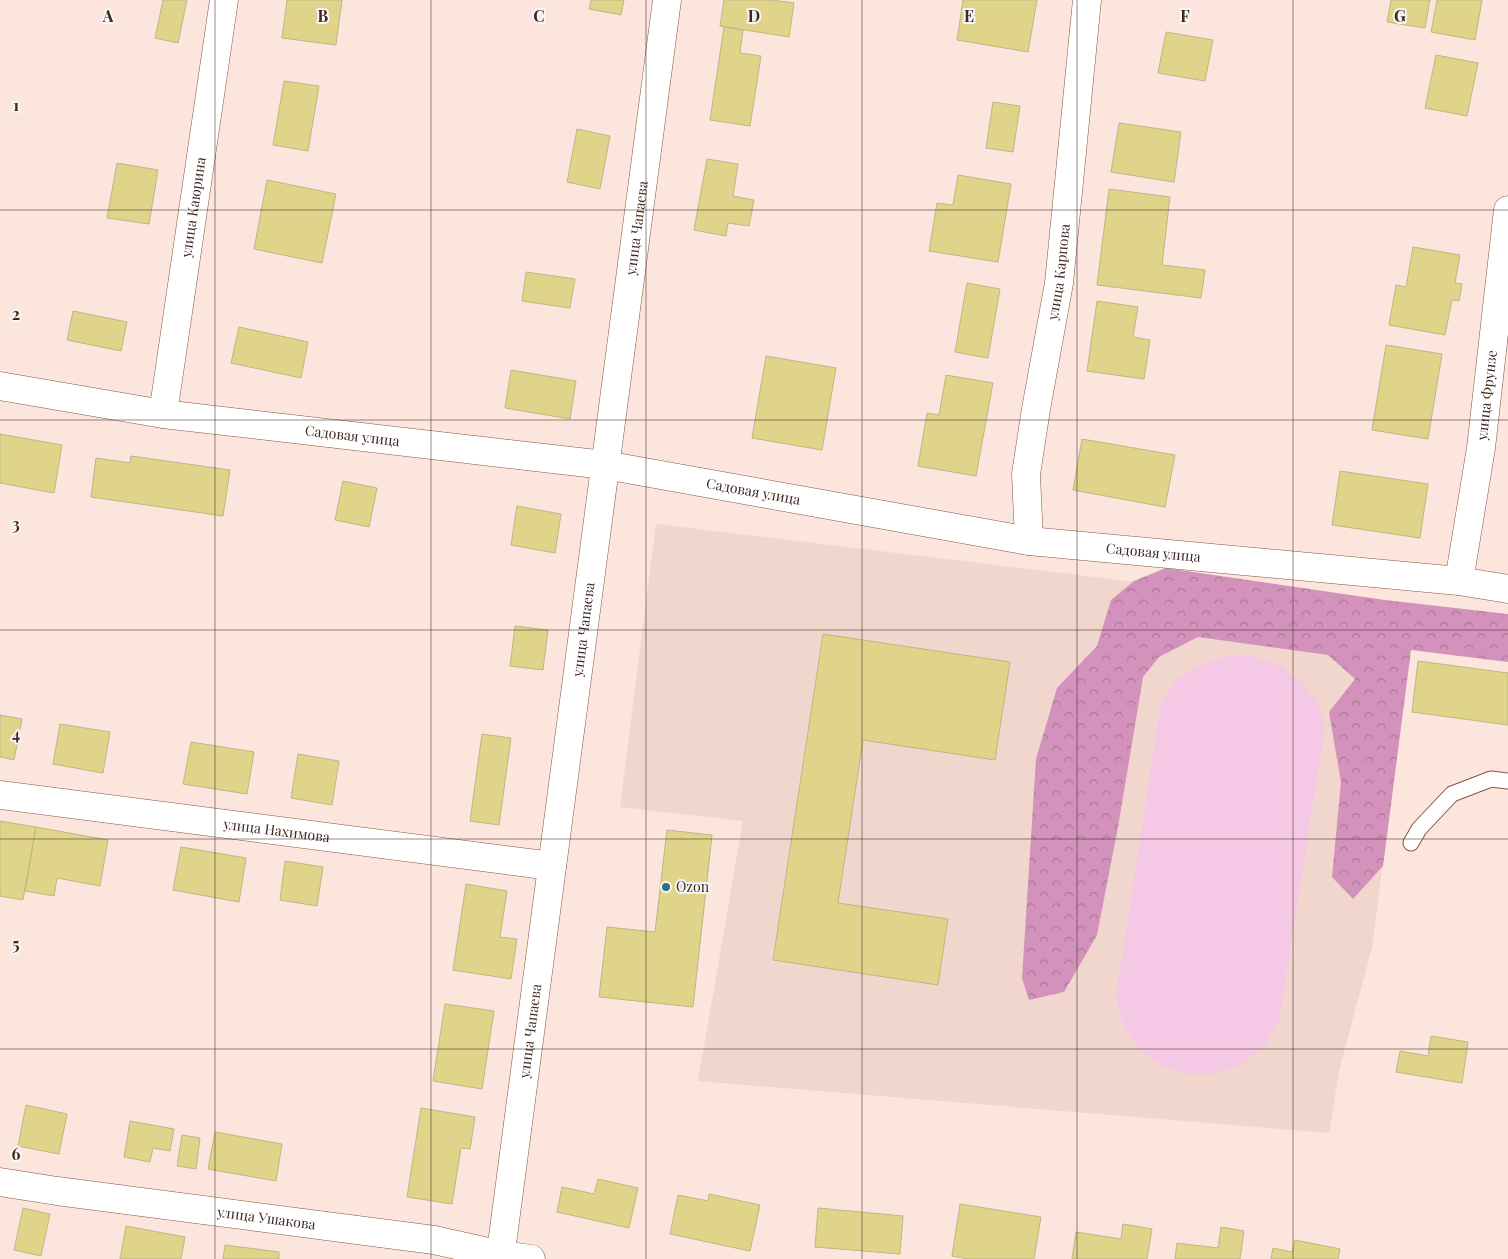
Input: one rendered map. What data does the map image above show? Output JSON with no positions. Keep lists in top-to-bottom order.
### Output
{
  "streets": {
    "street": [
      "улица Каюрина",
      "улица Чапаева",
      "улица Карпова",
      "улица Фрунзе",
      "Садовая улица",
      "улица Нахимова",
      "улица Ушакова"
    ]
  },
  "crossings": [
    ["улица Каюрина", "Садовая улица"],
    ["улица Чапаева", "Садовая улица"],
    ["улица Чапаева", "улица Нахимова"],
    ["улица Чапаева", "улица Ушакова"],
    ["улица Карпова", "Садовая улица"],
    ["улица Фрунзе", "Садовая улица"]
  ],
  "places": ["Ozon"],
  "grid": {
    "columns": [
      "A",
      "B",
      "C",
      "D",
      "E",
      "F",
      "G"
    ],
    "rows": [
      "1",
      "2",
      "3",
      "4",
      "5",
      "6"
    ]
  }
}
